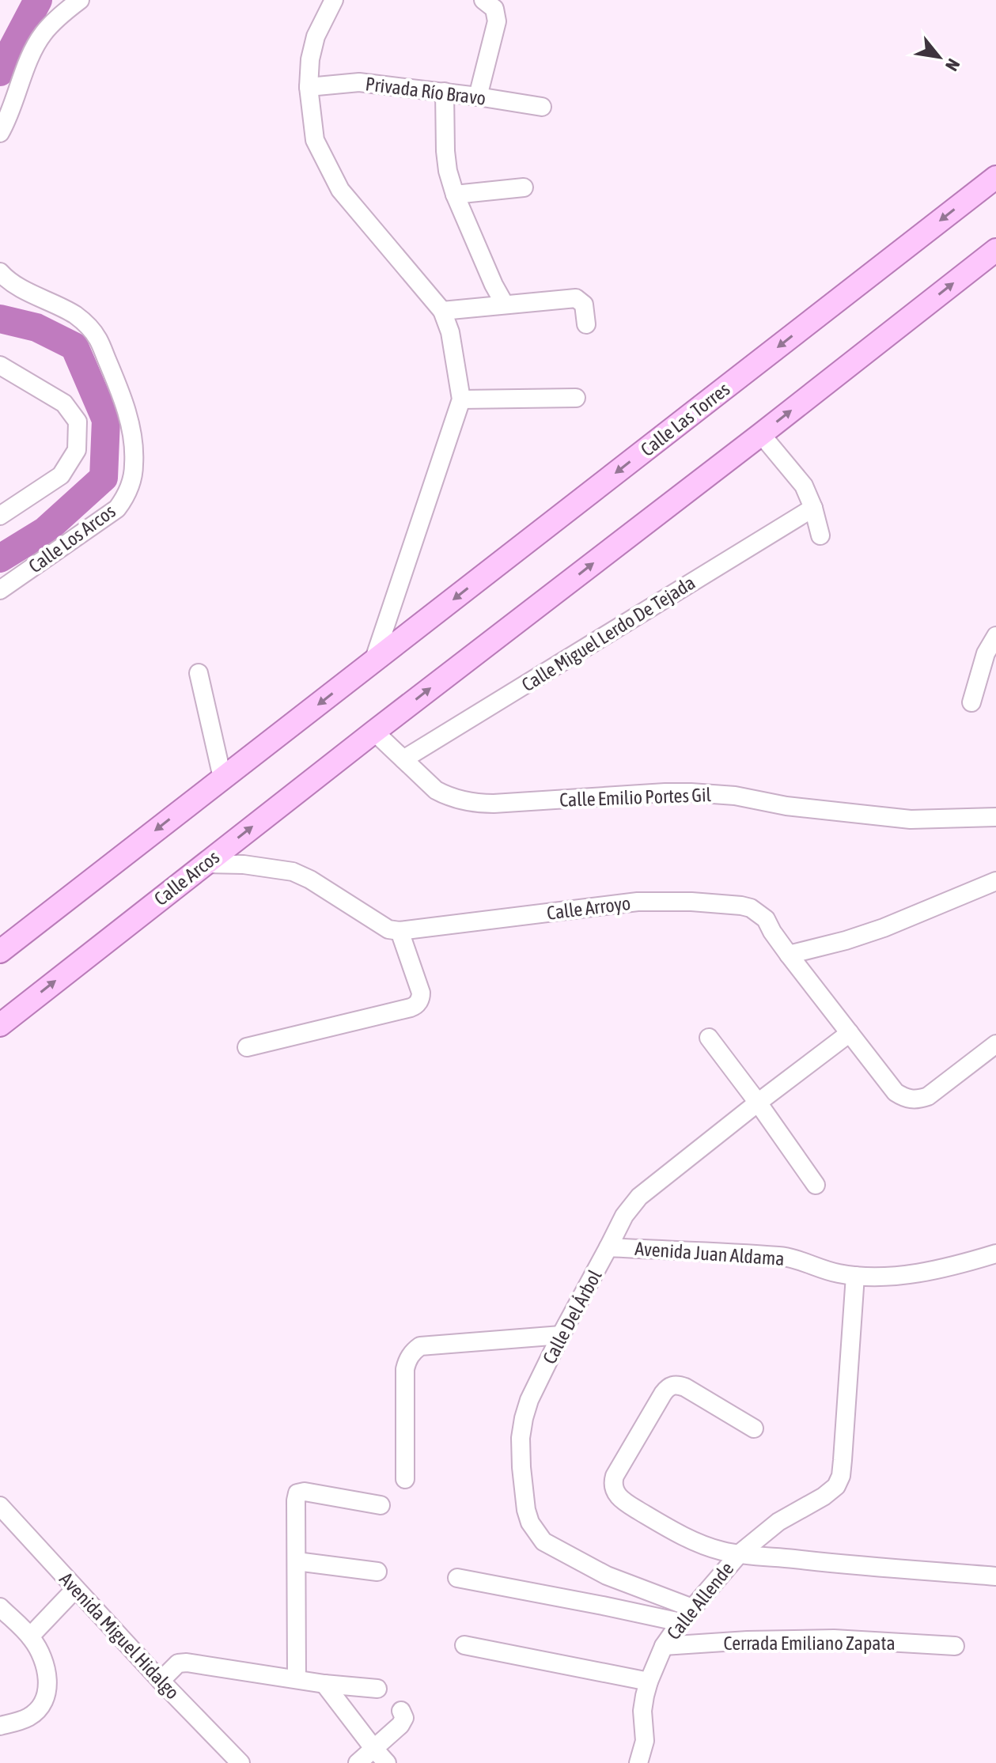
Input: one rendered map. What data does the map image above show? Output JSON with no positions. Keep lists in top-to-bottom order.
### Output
{
  "streets": {
    "main road": ["Calle Las Torres", "Calle Arcos"],
    "street": [
      "Privada Río Bravo",
      "Calle Los Arcos",
      "Calle Miguel Lerdo De Tejada",
      "Calle Emilio Portes Gil",
      "Calle Arroyo",
      "Avenida Juan Aldama",
      "Calle Del Árbol",
      "Calle Allende",
      "Avenida Miguel Hidalgo",
      "Cerrada Emiliano Zapata"
    ]
  },
  "crossings": [
    ["Calle Miguel Lerdo De Tejada", "Calle Emilio Portes Gil"],
    ["Calle Emilio Portes Gil", "Calle Arcos"],
    ["Calle Arroyo", "Calle Del Árbol"],
    ["Avenida Juan Aldama", "Calle Del Árbol"],
    ["Avenida Juan Aldama", "Calle Allende"],
    ["Calle Del Árbol", "Calle Allende"],
    ["Calle Allende", "Cerrada Emiliano Zapata"]
  ],
  "north": "bottom right"
}
